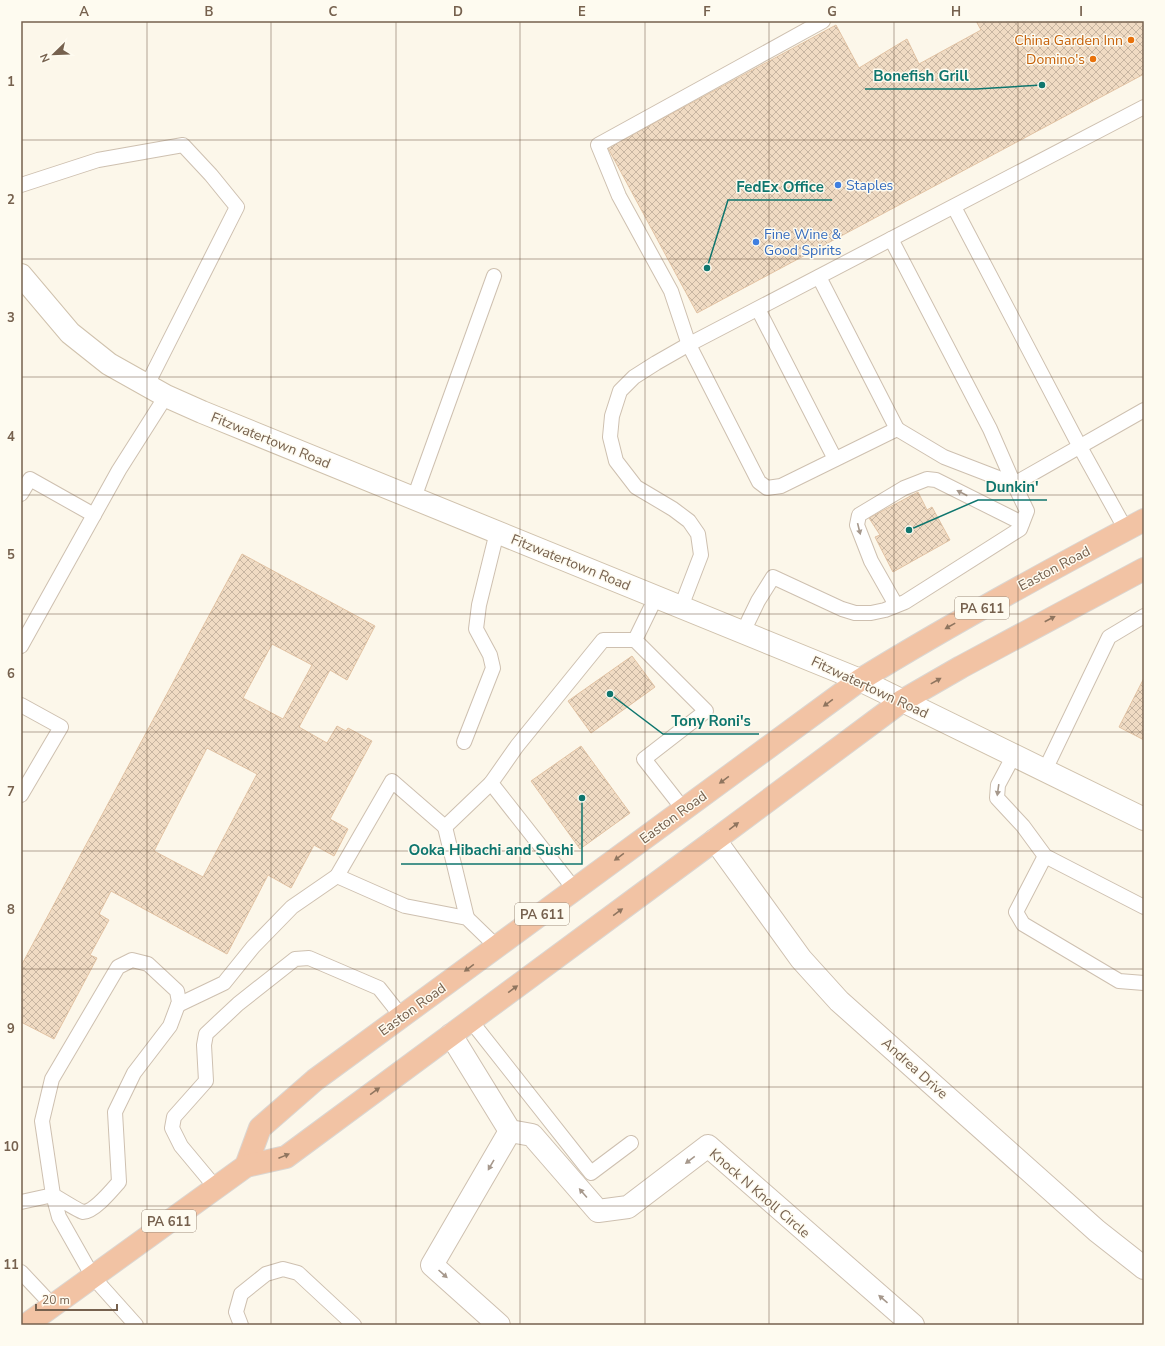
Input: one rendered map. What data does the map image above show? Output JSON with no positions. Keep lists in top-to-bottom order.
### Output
{
  "streets": {
    "highway": ["Easton Road", "PA 611"],
    "street": ["Fitzwatertown Road", "Andrea Drive", "Knock N Knoll Circle"]
  },
  "crossings": [
    ["Fitzwatertown Road", "Easton Road"],
    ["Fitzwatertown Road", "PA 611"],
    ["Easton Road", "PA 611"],
    ["PA 611", "Andrea Drive"]
  ],
  "one_way": ["Knock N Knoll Circle"],
  "places": [
    "China Garden Inn",
    "Domino's",
    "Bonefish Grill",
    "Staples",
    "Fine Wine & Good Spirits",
    "FedEx Office",
    "Dunkin'",
    "Tony Roni's",
    "Ooka Hibachi and Sushi"
  ],
  "scale_bar": "20 m",
  "north": "bottom left",
  "grid": {
    "columns": [
      "A",
      "B",
      "C",
      "D",
      "E",
      "F",
      "G",
      "H",
      "I"
    ],
    "rows": [
      "1",
      "2",
      "3",
      "4",
      "5",
      "6",
      "7",
      "8",
      "9",
      "10",
      "11"
    ]
  }
}
